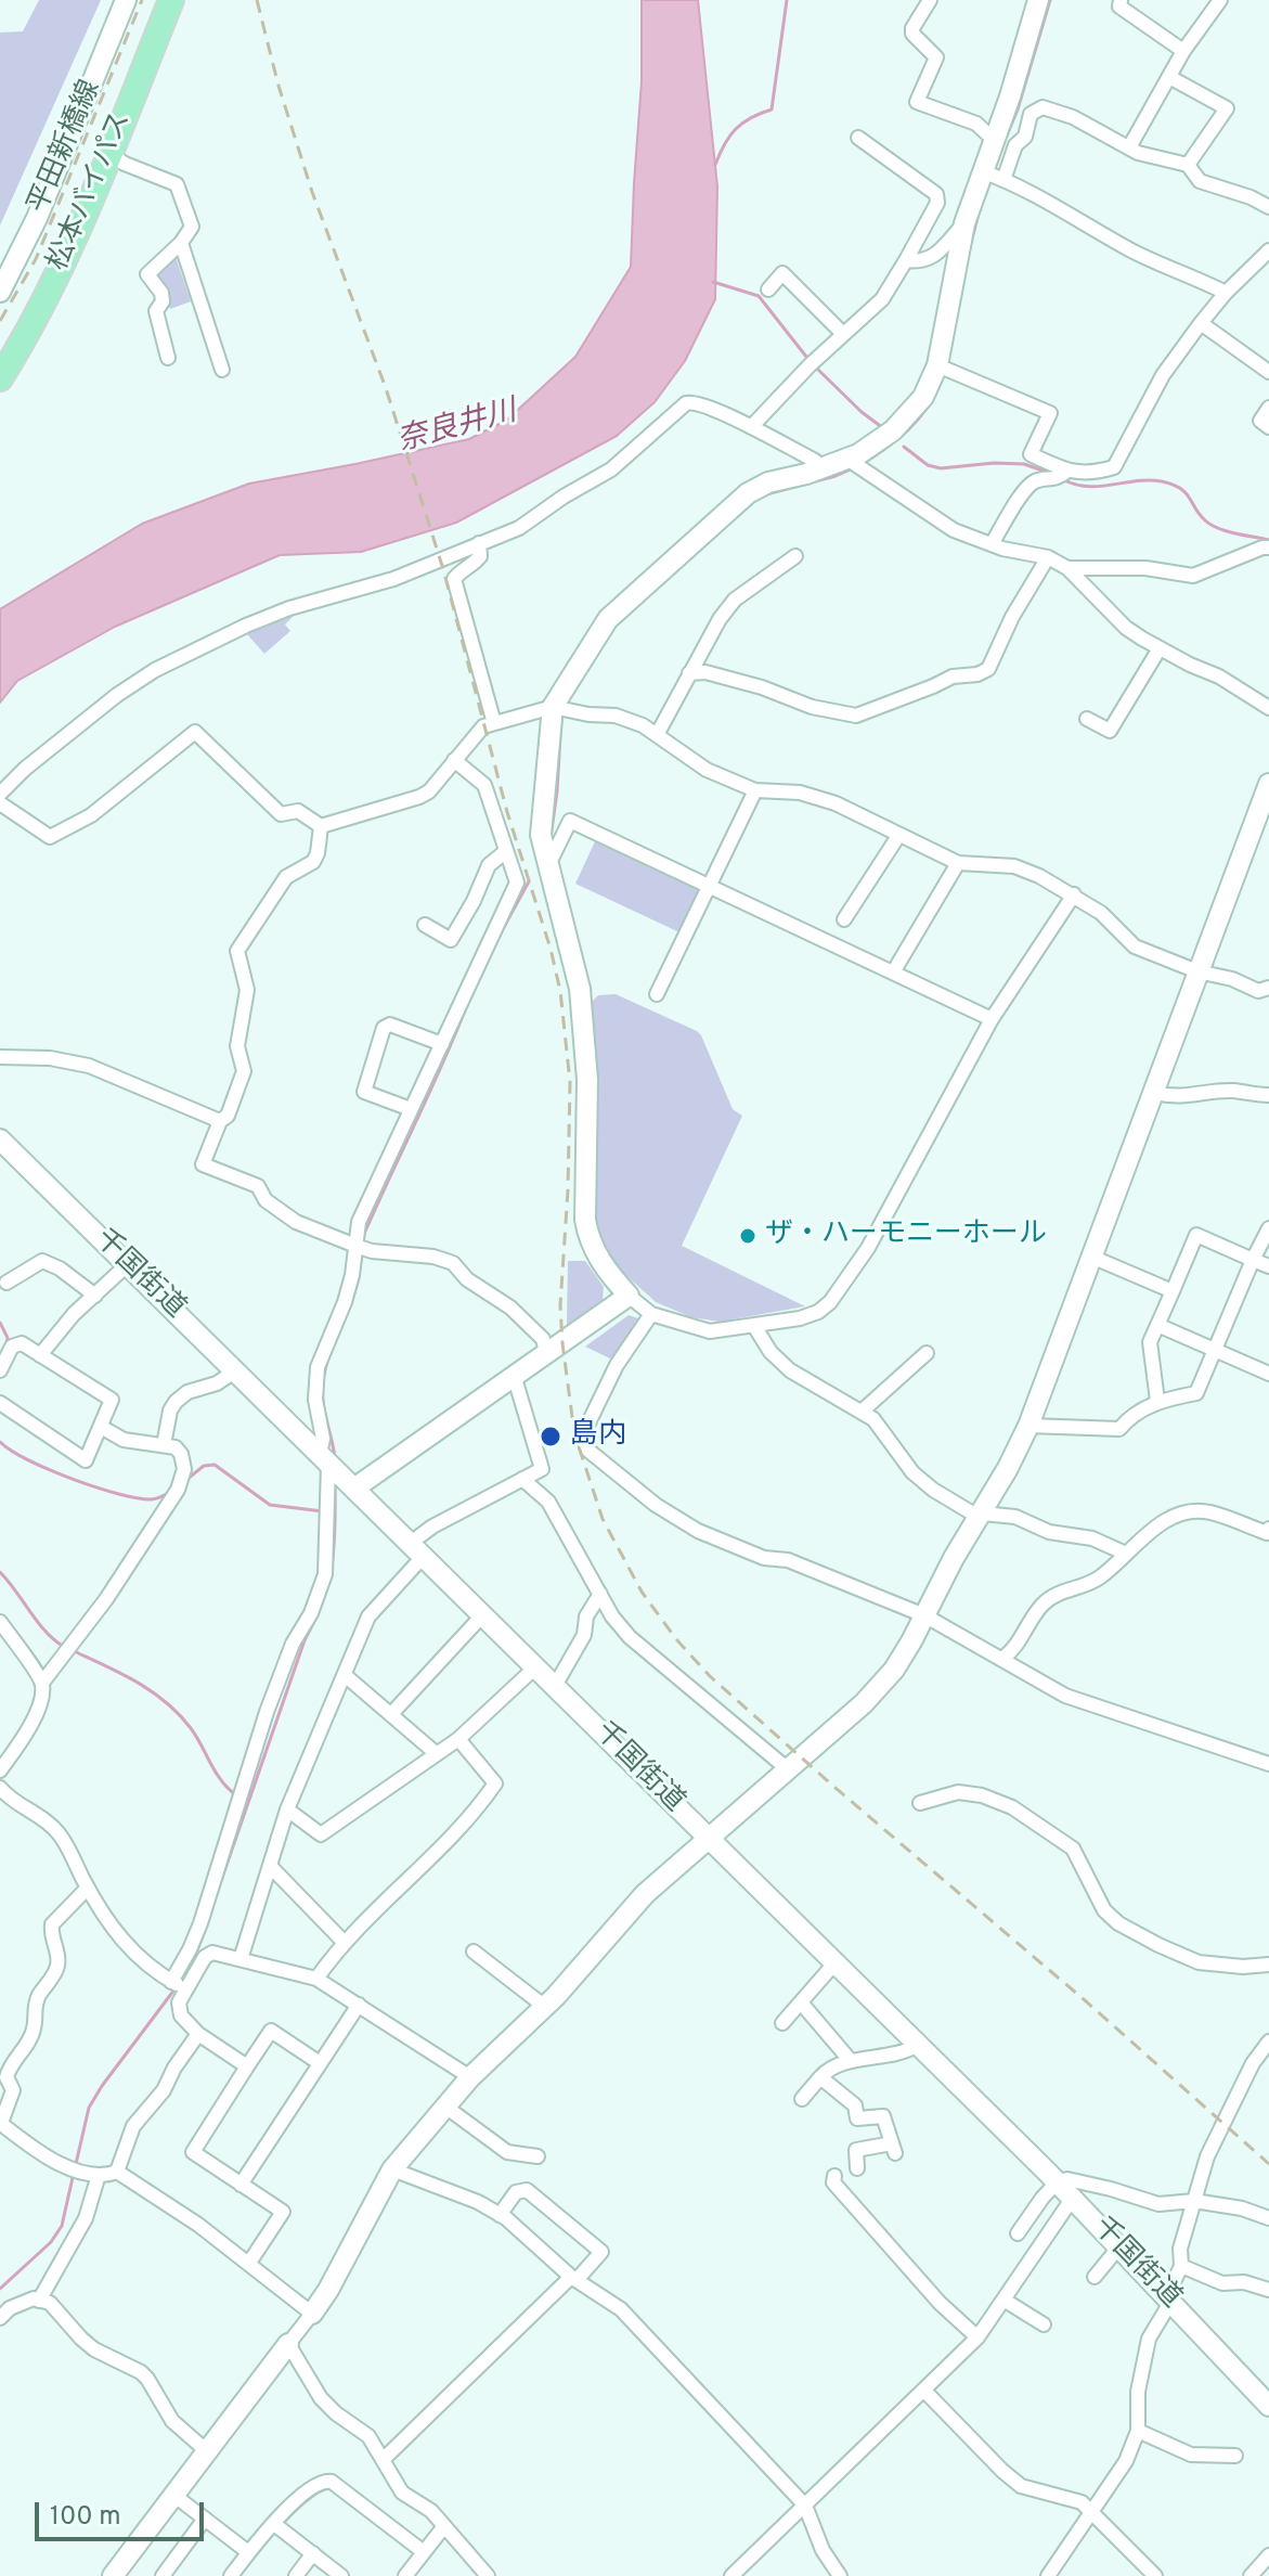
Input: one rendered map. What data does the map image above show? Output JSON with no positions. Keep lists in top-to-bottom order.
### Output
{
  "streets": {
    "highway": ["松本バイパス"],
    "street": ["平田新橋線", "千国街道"]
  },
  "water": ["奈良井川"],
  "places": ["ザ・ハーモニーホール", "島内"],
  "scale_bar": "100 m"
}
